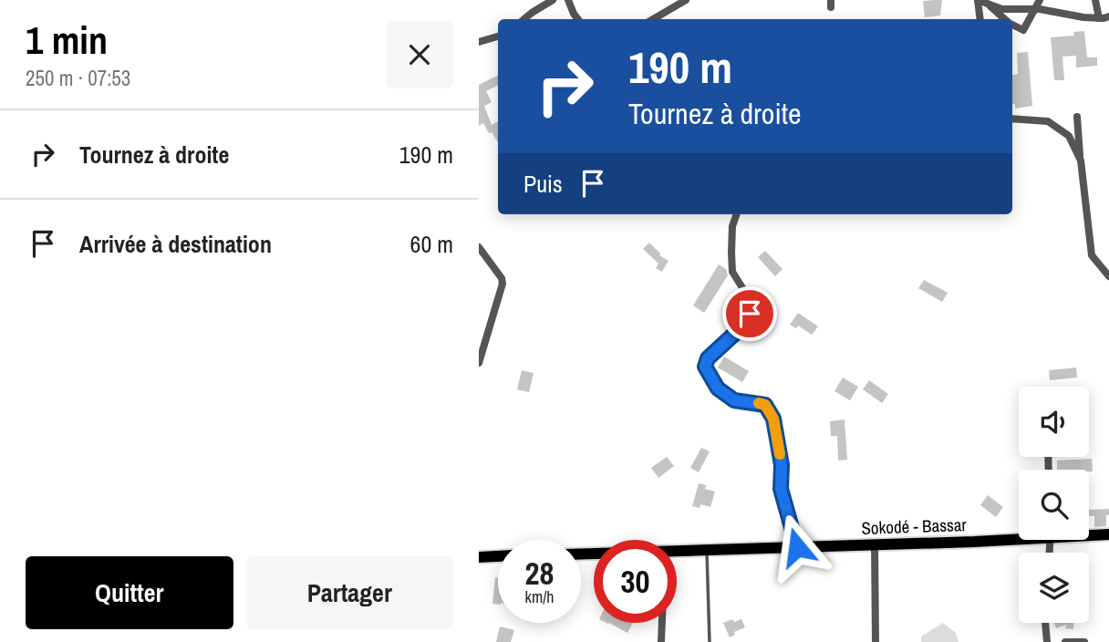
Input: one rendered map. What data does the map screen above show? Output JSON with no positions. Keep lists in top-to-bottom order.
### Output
{
  "streets": {
    "main road": ["Sokodé - Bassar"]
  },
  "page": {
    "heading": ["1 min", "250 m · 07:53"],
    "turn": ["190 m", "Tournez à droite"],
    "list": [
      {
        "name": "Tournez à droite",
        "value": "190 m"
      },
      {
        "name": "Arrivée à destination",
        "value": "60 m"
      }
    ],
    "then": "Puis",
    "speed": "28 km/h",
    "limit": "30",
    "buttons": ["Quitter", "Partager"]
  }
}
